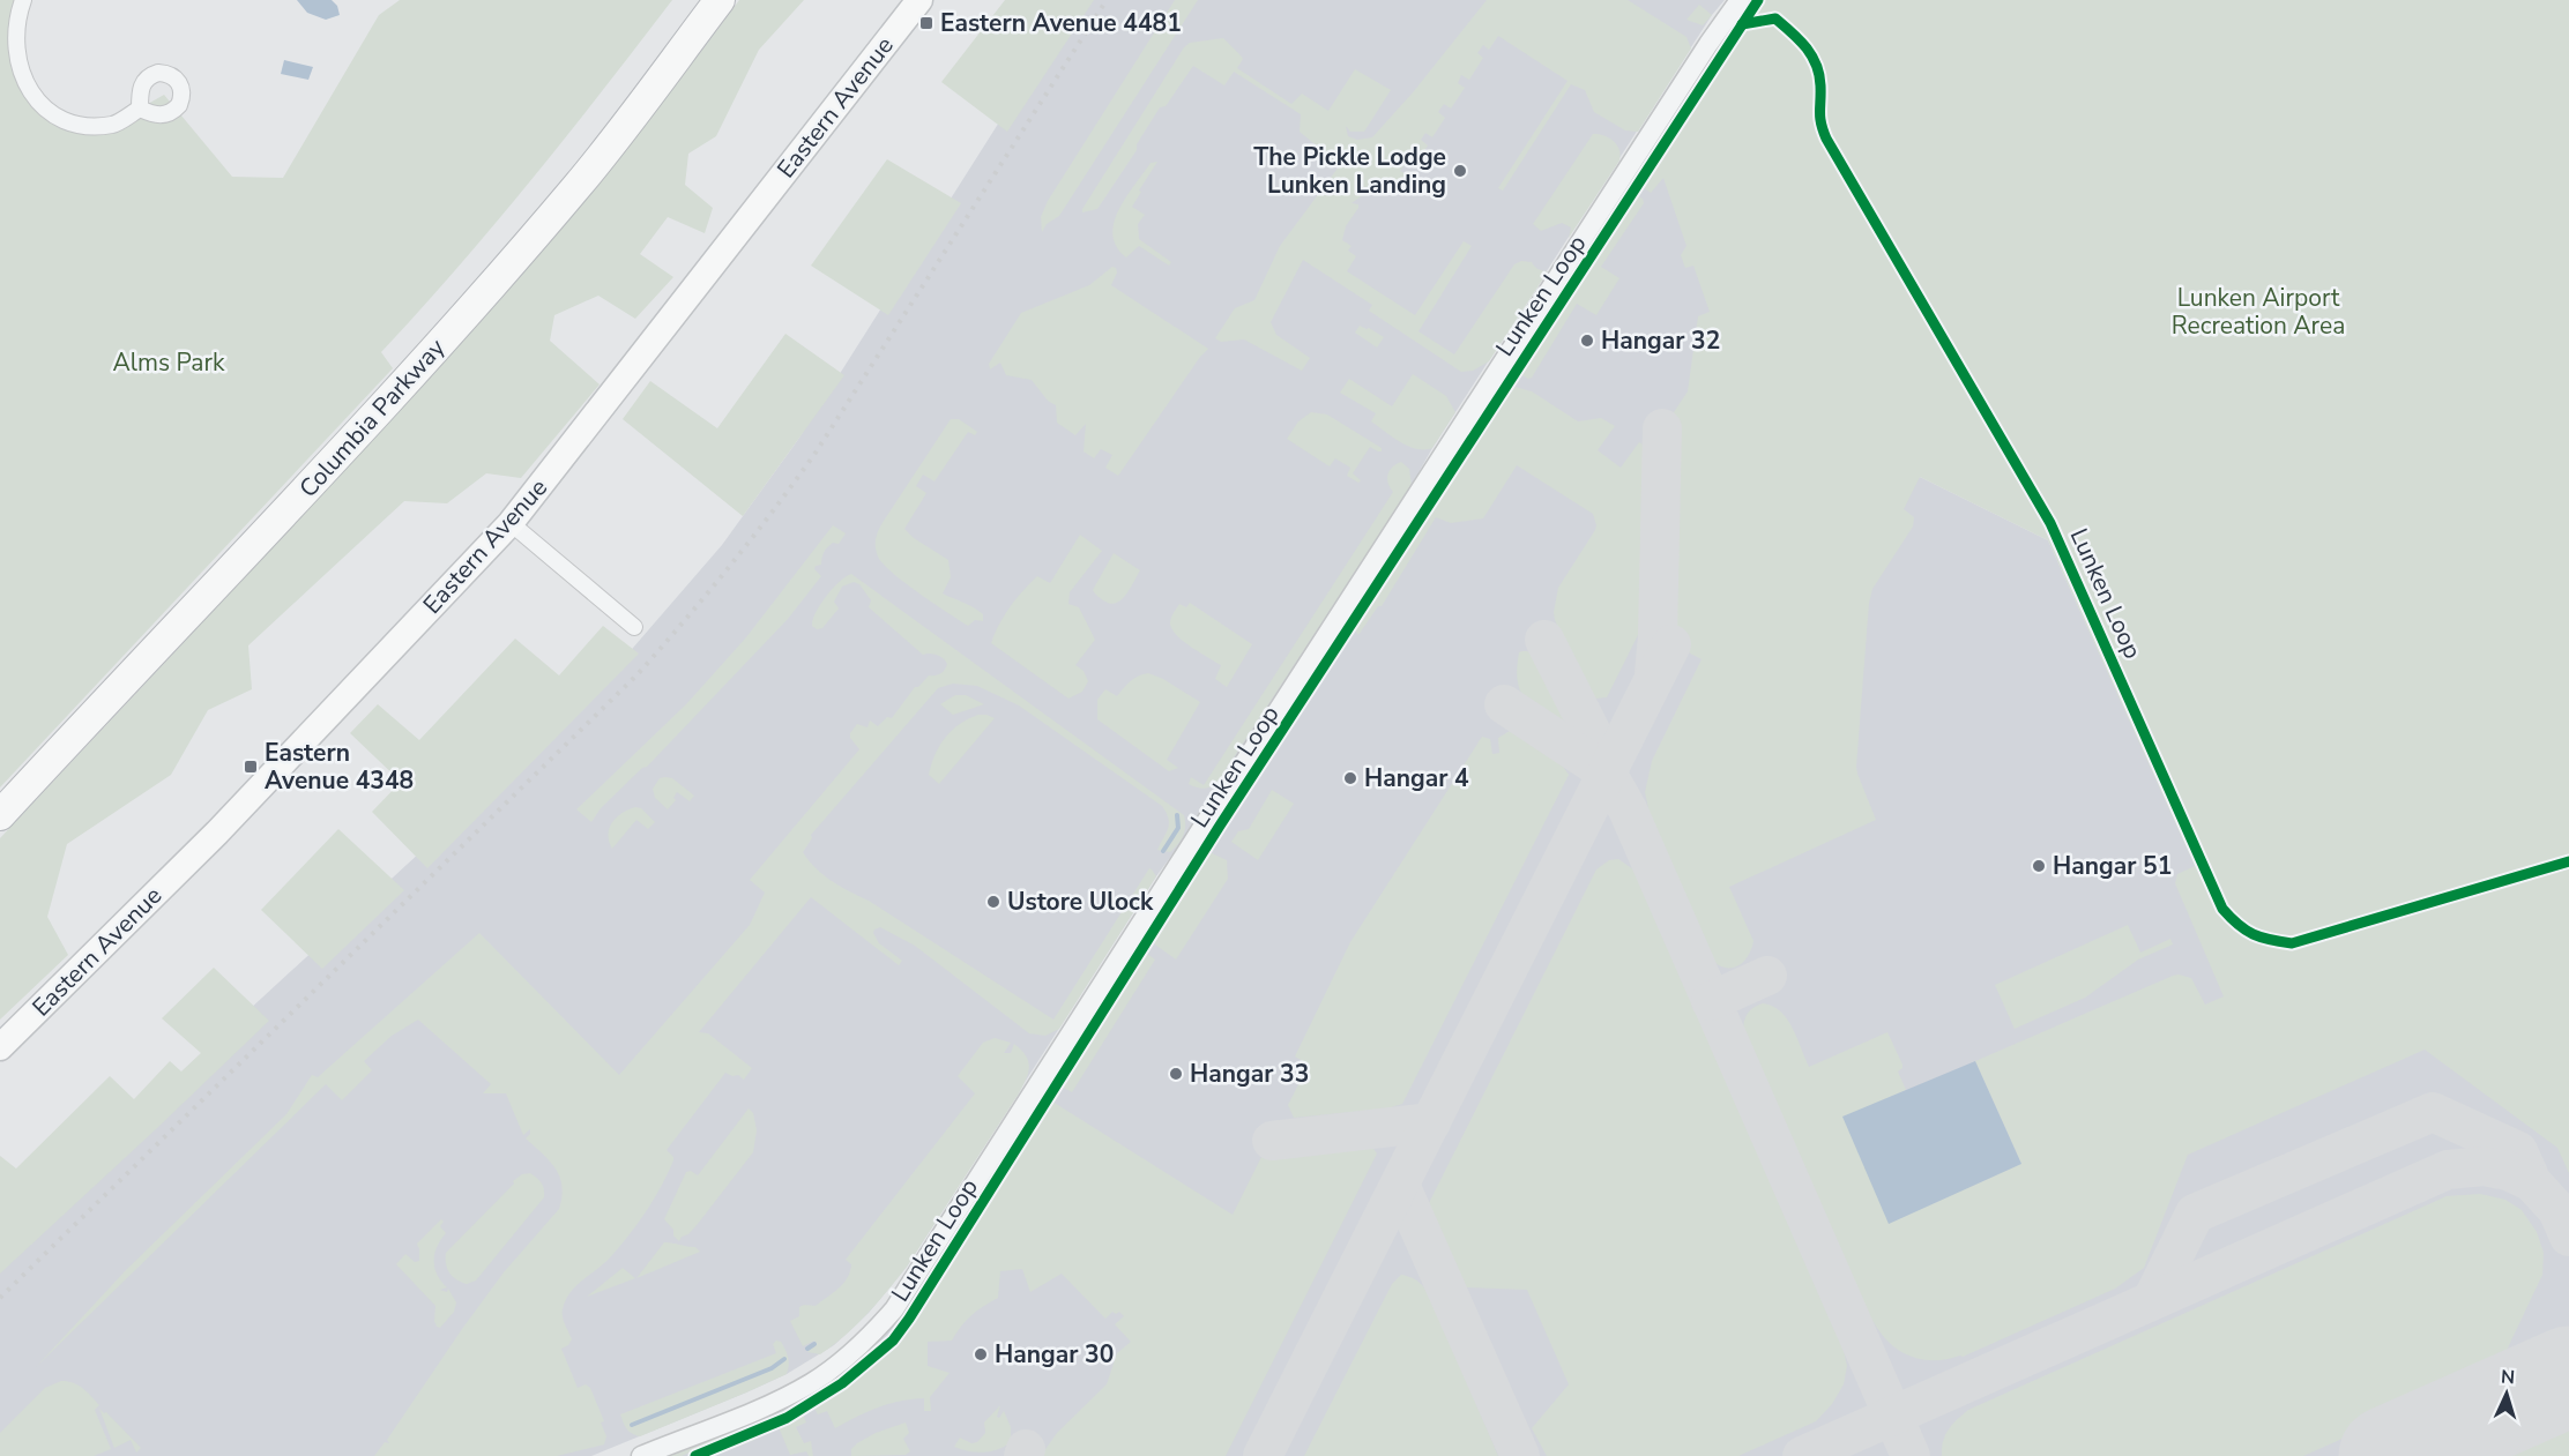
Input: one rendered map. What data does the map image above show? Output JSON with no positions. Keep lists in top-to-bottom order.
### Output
{
  "streets": {
    "highway": ["Columbia Parkway"],
    "main road": ["Eastern Avenue"],
    "cycle path": ["Lunken Loop"]
  },
  "parks": ["Lunken Airport Recreation Area", "Alms Park"],
  "places": {
    "transit": ["Eastern Avenue 4481", "Eastern Avenue 4348"],
    "other": [
      "The Pickle Lodge Lunken Landing",
      "Hangar 32",
      "Hangar 4",
      "Hangar 51",
      "Ustore Ulock",
      "Hangar 33",
      "Hangar 30"
    ]
  },
  "north": "top"
}
